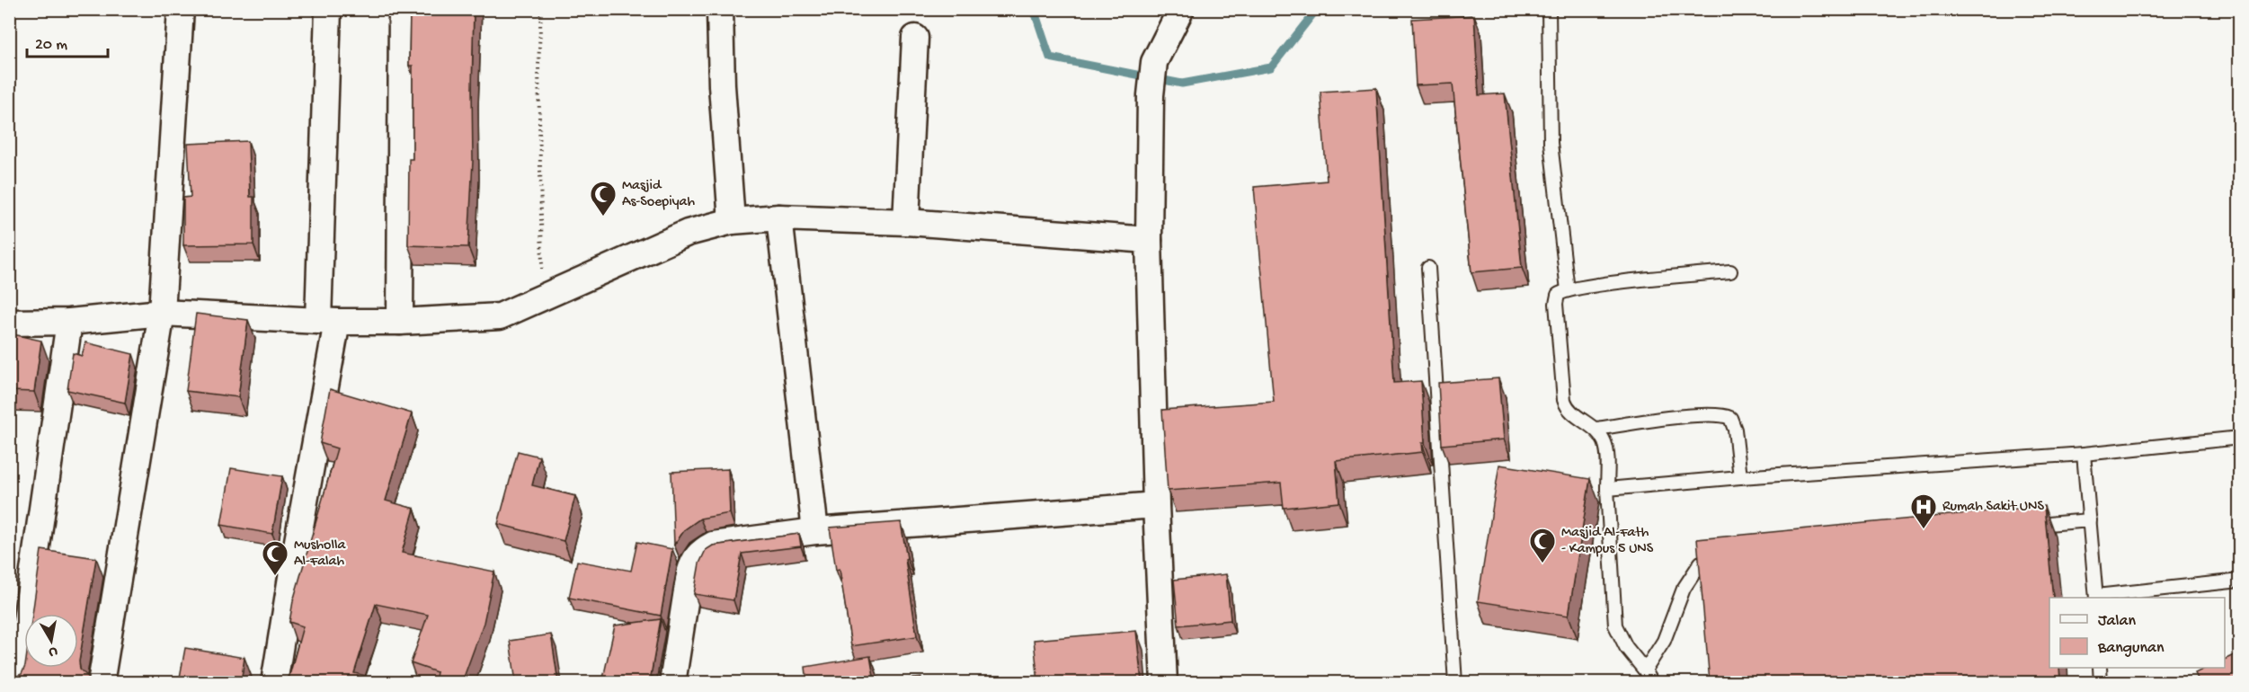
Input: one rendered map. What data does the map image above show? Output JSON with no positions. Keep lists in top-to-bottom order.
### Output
{
  "places": {
    "mosque": ["Masjid As-Soepiyah", "Masjid Al-Fath - Kampus 5 UNS", "Musholla Al-Falah"],
    "hospital": ["Rumah Sakit UNS"]
  },
  "legend": ["Jalan", "Bangunan"],
  "scale_bar": "20 m",
  "north": "bottom"
}
